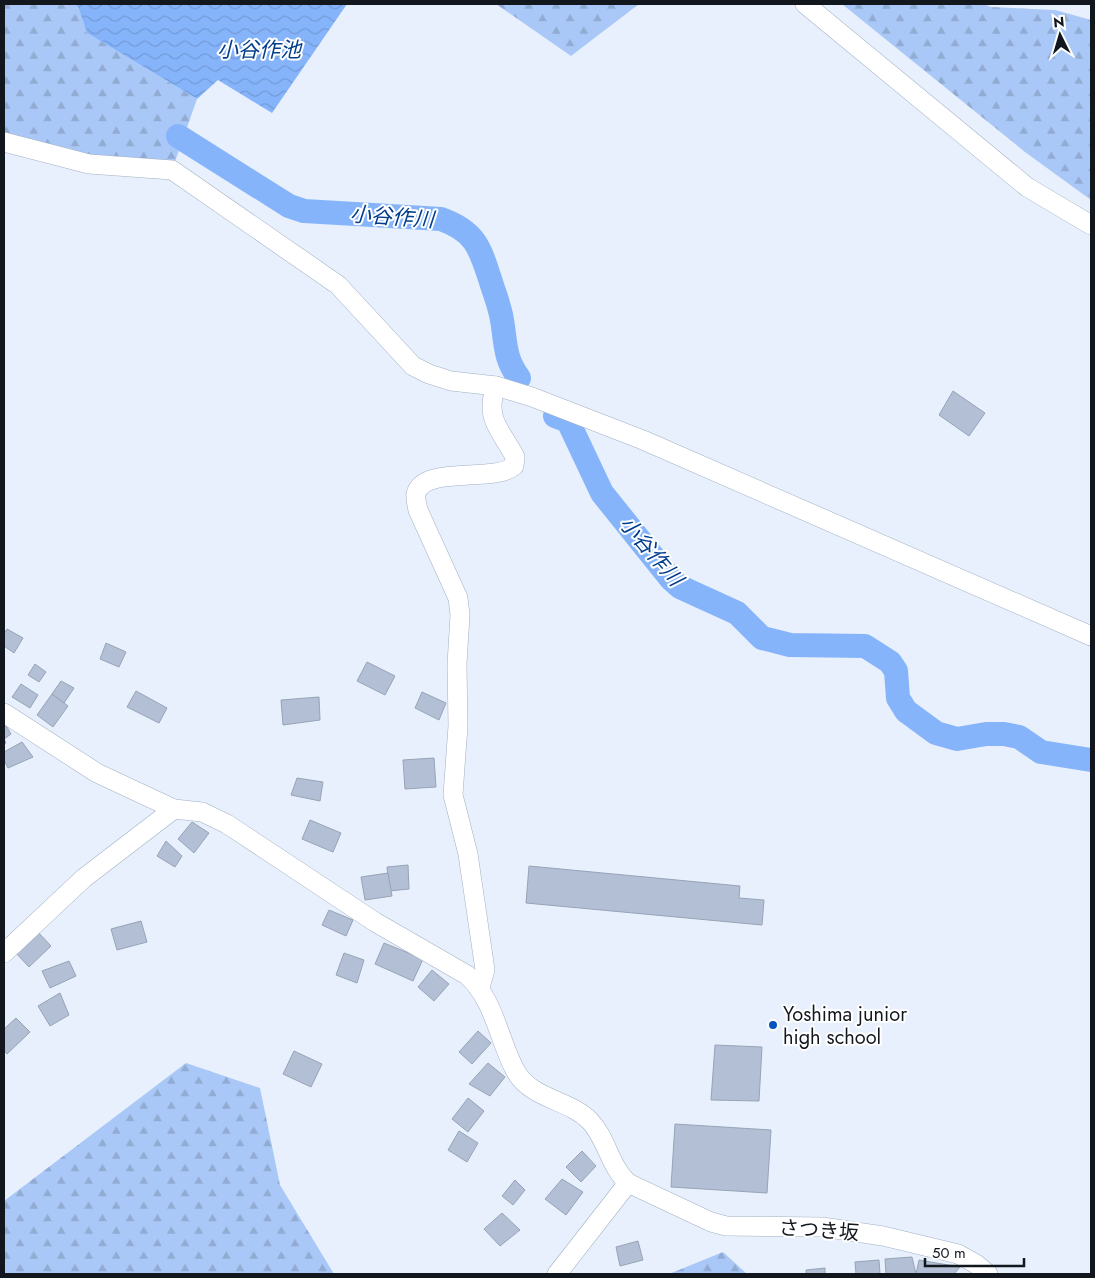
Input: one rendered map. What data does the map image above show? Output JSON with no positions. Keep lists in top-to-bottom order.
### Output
{
  "streets": {
    "street": ["さつき坂"]
  },
  "water": ["小谷作池", "小谷作川"],
  "places": ["Yoshima junior high school"],
  "scale_bar": "50 m",
  "north": "top"
}
